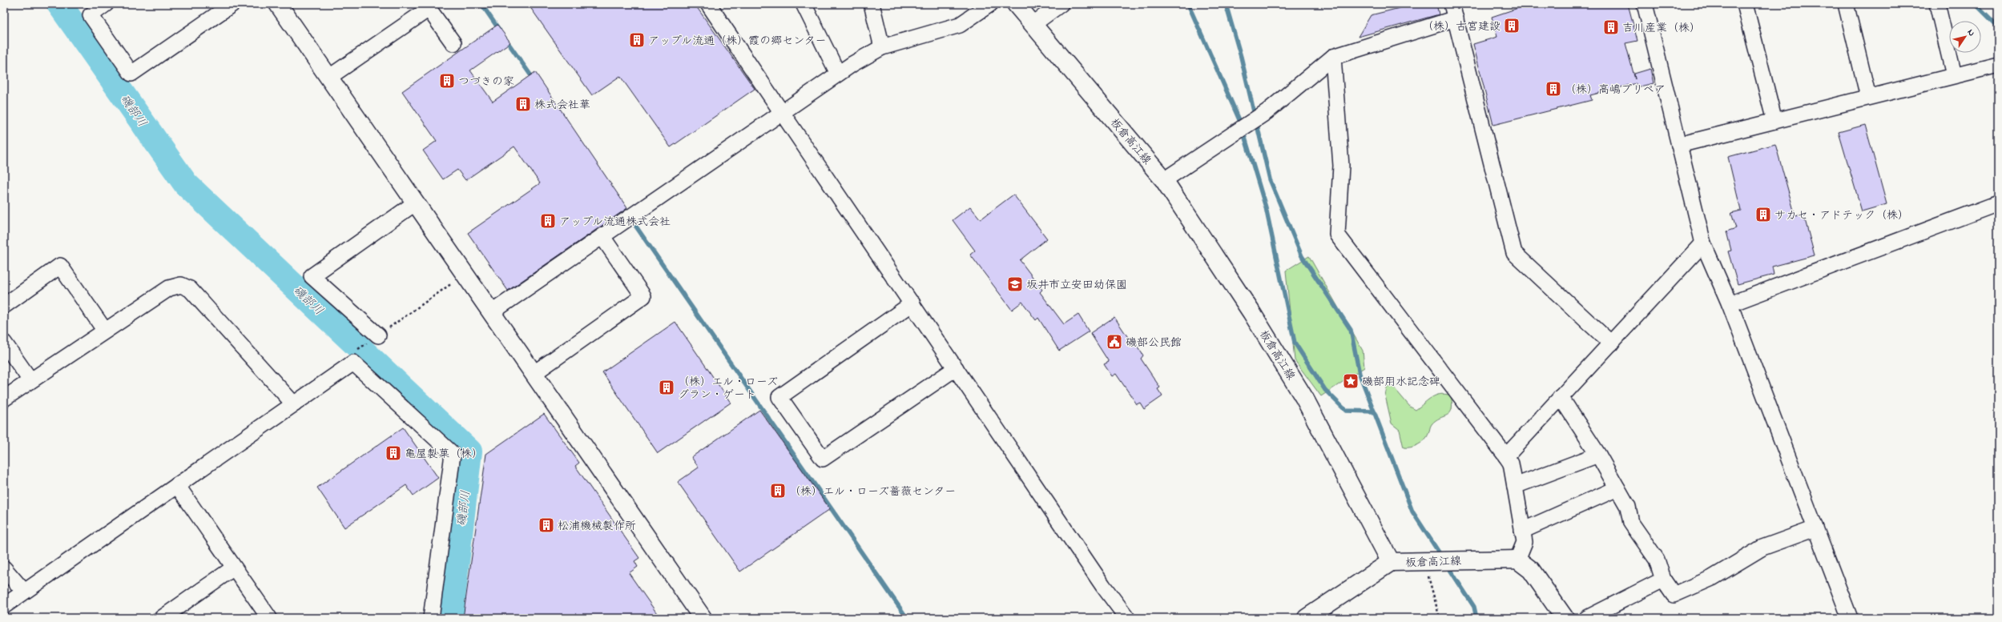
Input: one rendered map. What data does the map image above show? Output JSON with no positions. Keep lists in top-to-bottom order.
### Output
{
  "streets": {
    "main road": ["板倉高江線"]
  },
  "water": ["磯部川"],
  "places": {
    "building": [
      "（株）古宮建設",
      "吉川産業（株）",
      "アップル流通（株）霞の郷センター",
      "つづきの家",
      "（株）高嶋プリペア",
      "株式会社華",
      "サカセ・アドテック（株）",
      "アップル流通株式会社",
      "（株）エル・ローズ グラン・ゲート",
      "亀屋製菓（株）",
      "（株）エル・ローズ薔薇センター",
      "松浦機械製作所"
    ],
    "school or university": ["坂井市立安田幼保園"],
    "public building": ["磯部公民館"],
    "place": ["磯部用水記念碑"]
  },
  "north": "top right"
}
